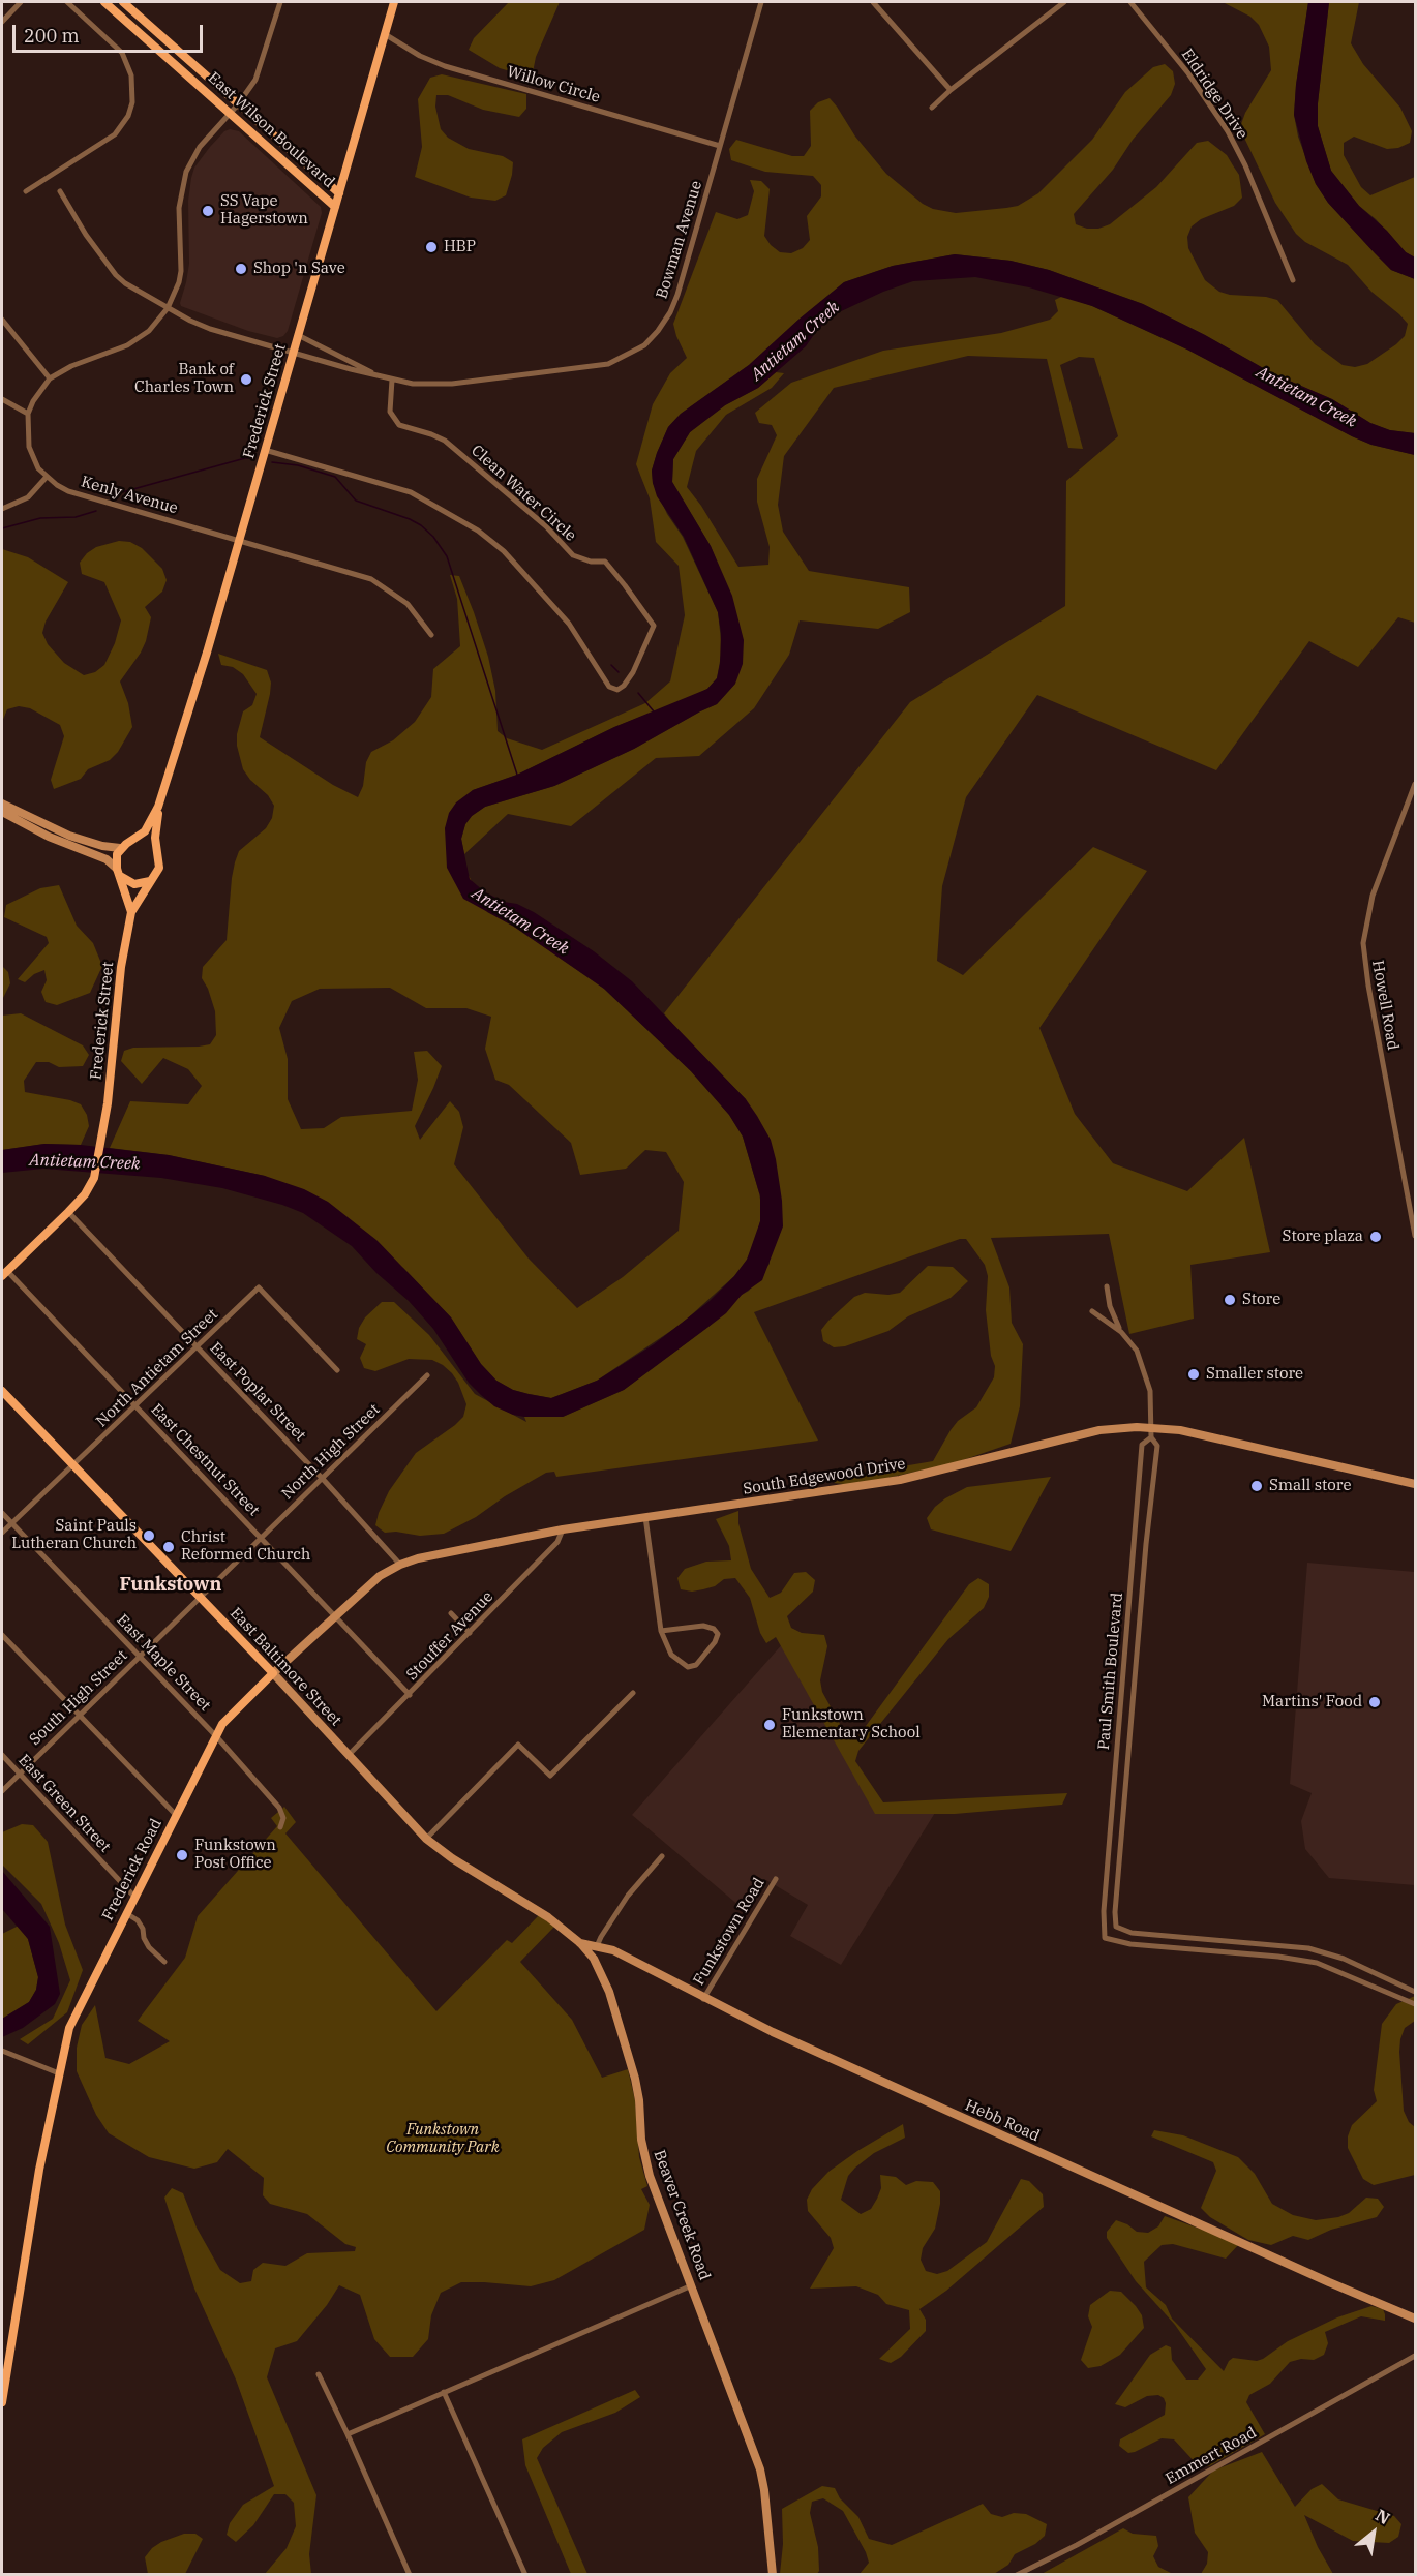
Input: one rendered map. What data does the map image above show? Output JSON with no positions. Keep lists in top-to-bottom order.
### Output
{
  "streets": {
    "main road": [
      "East Wilson Boulevard",
      "Frederick Street",
      "East Baltimore Street",
      "Frederick Road"
    ],
    "street": [
      "Willow Circle",
      "Eldridge Drive",
      "Bowman Avenue",
      "Clean Water Circle",
      "Kenly Avenue",
      "Howell Road",
      "North Antietam Street",
      "East Poplar Street",
      "North High Street",
      "East Chestnut Street",
      "South Edgewood Drive",
      "Stouffer Avenue",
      "East Maple Street",
      "Paul Smith Boulevard",
      "South High Street",
      "East Green Street",
      "Funkstown Road",
      "Hebb Road",
      "Beaver Creek Road",
      "Emmert Road"
    ]
  },
  "crossings": [
    ["Willow Circle", "Bowman Avenue"],
    ["Willow Circle", "Frederick Street"],
    ["East Wilson Boulevard", "Frederick Street"],
    ["Bowman Avenue", "Frederick Street"],
    ["Bowman Avenue", "Clean Water Circle"],
    ["Frederick Street", "Clean Water Circle"],
    ["Frederick Street", "Kenly Avenue"],
    ["Frederick Street", "East Poplar Street"],
    ["North Antietam Street", "East Poplar Street"],
    ["North Antietam Street", "East Chestnut Street"],
    ["North Antietam Street", "East Maple Street"],
    ["North Antietam Street", "East Baltimore Street"],
    ["East Poplar Street", "North High Street"],
    ["East Poplar Street", "South Edgewood Drive"],
    ["North High Street", "East Chestnut Street"],
    ["North High Street", "East Baltimore Street"],
    ["North High Street", "South High Street"],
    ["East Chestnut Street", "South Edgewood Drive"],
    ["East Chestnut Street", "Stouffer Avenue"],
    ["South Edgewood Drive", "Stouffer Avenue"],
    ["South Edgewood Drive", "East Baltimore Street"],
    ["South Edgewood Drive", "Paul Smith Boulevard"],
    ["South Edgewood Drive", "Frederick Road"],
    ["Stouffer Avenue", "East Baltimore Street"],
    ["Stouffer Avenue", "Beaver Creek Road"],
    ["East Maple Street", "South High Street"],
    ["East Maple Street", "Frederick Road"],
    ["East Baltimore Street", "South High Street"],
    ["East Baltimore Street", "Frederick Road"],
    ["East Baltimore Street", "Beaver Creek Road"],
    ["South High Street", "East Green Street"],
    ["East Green Street", "Frederick Road"],
    ["Funkstown Road", "Hebb Road"],
    ["Hebb Road", "Beaver Creek Road"]
  ],
  "districts": ["Funkstown"],
  "water": ["Antietam Creek"],
  "parks": ["Funkstown Community Park"],
  "places": [
    "SS Vape Hagerstown",
    "HBP",
    "Shop 'n Save",
    "Bank of Charles Town",
    "Store plaza",
    "Store",
    "Smaller store",
    "Small store",
    "Saint Pauls Lutheran Church",
    "Christ Reformed Church",
    "Martins' Food",
    "Funkstown Elementary School",
    "Funkstown Post Office"
  ],
  "scale_bar": "200 m",
  "north": "top right"
}
